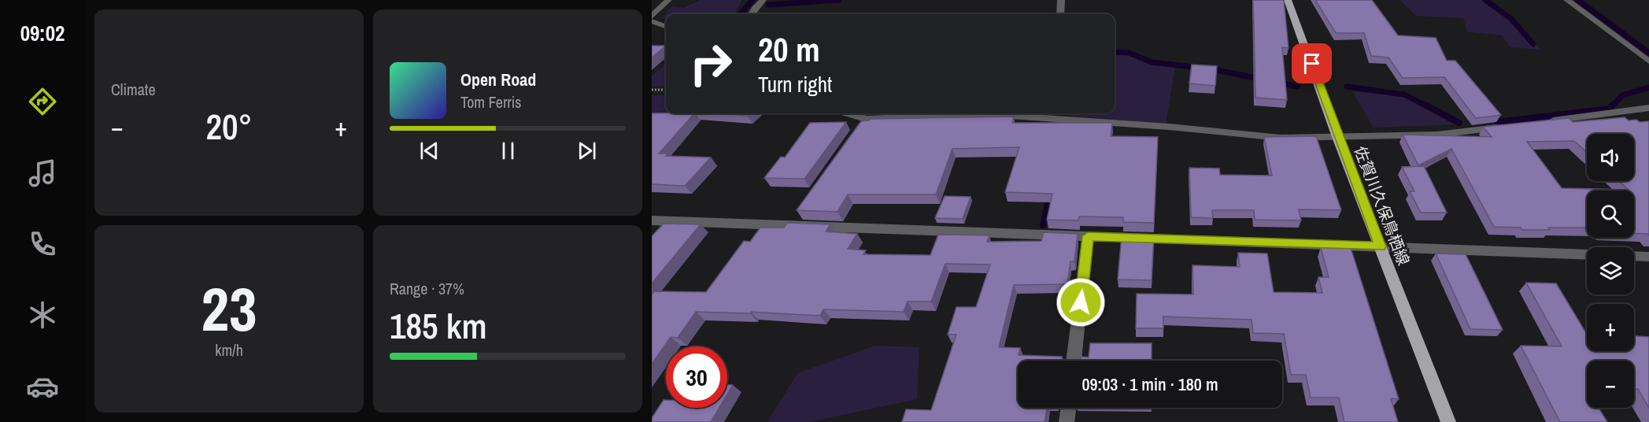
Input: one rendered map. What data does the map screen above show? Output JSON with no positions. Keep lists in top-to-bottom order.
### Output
{
  "streets": {
    "main road": ["佐賀川久保鳥栖線"]
  },
  "page": {
    "tabs": "09:02",
    "tile": [
      "Climate",
      ["23", "km/h"],
      ["Range · 37%", "185 km"]
    ],
    "turn": ["20 m", "Turn right"],
    "song": ["Open Road", "Tom Ferris"],
    "heat": ["−", "20°", "+"],
    "map_buttons": ["+", "−"],
    "limit": "30",
    "trip": "09:03 · 1 min · 180 m"
  }
}
